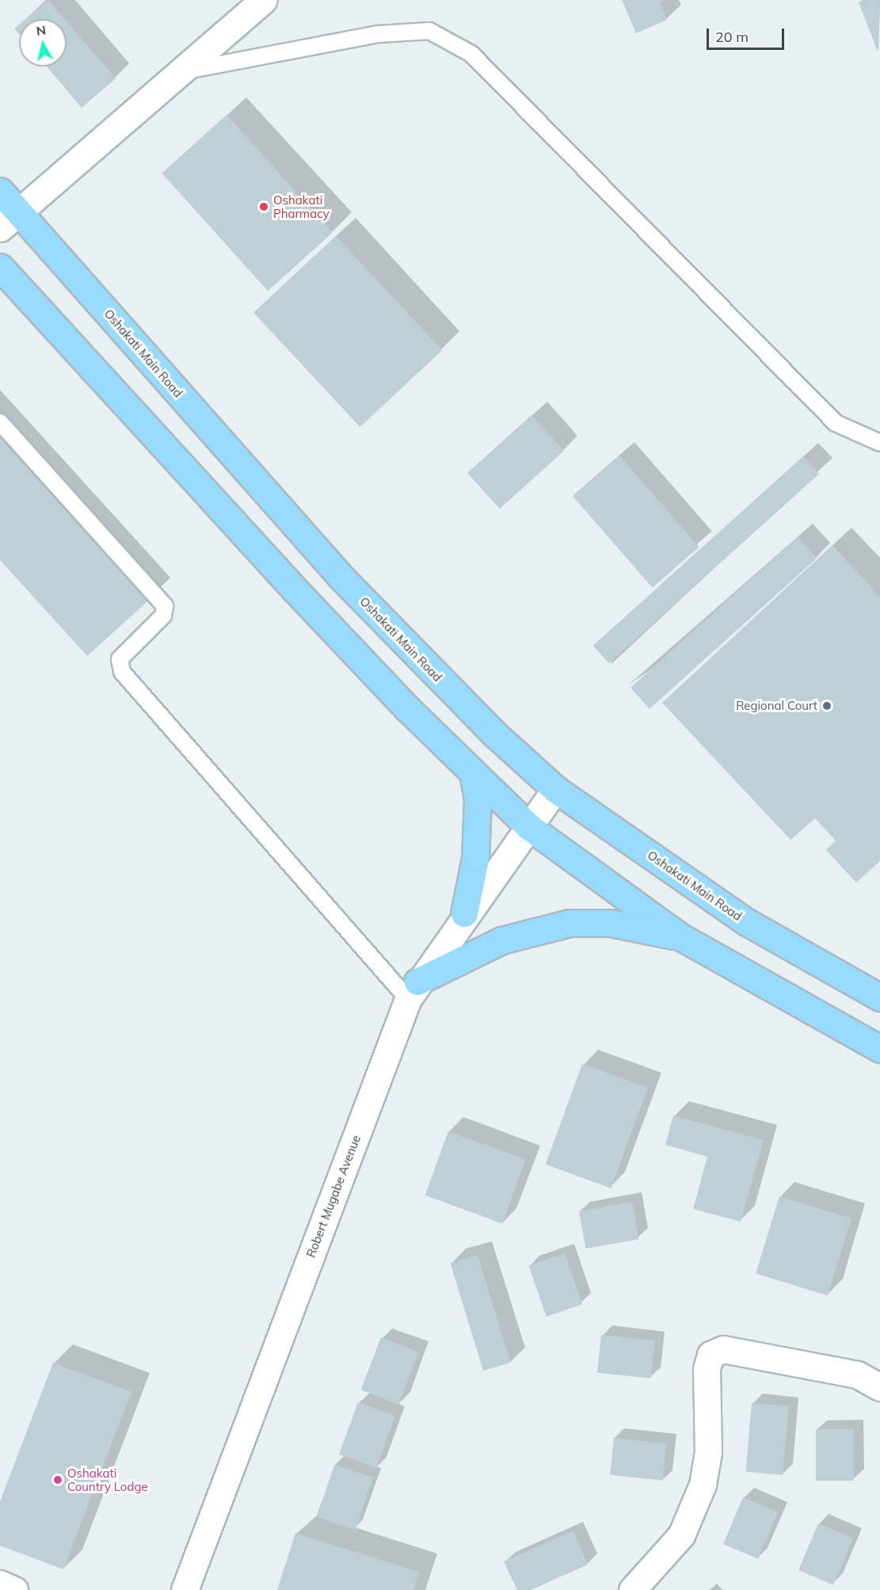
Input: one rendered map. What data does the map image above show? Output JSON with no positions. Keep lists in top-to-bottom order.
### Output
{
  "streets": {
    "main road": ["Oshakati Main Road"],
    "street": ["Robert Mugabe Avenue"]
  },
  "crossings": [
    ["Oshakati Main Road", "Robert Mugabe Avenue"]
  ],
  "places": ["Oshakati Pharmacy", "Regional Court", "Oshakati Country Lodge"],
  "scale_bar": "20 m",
  "north": "top"
}
